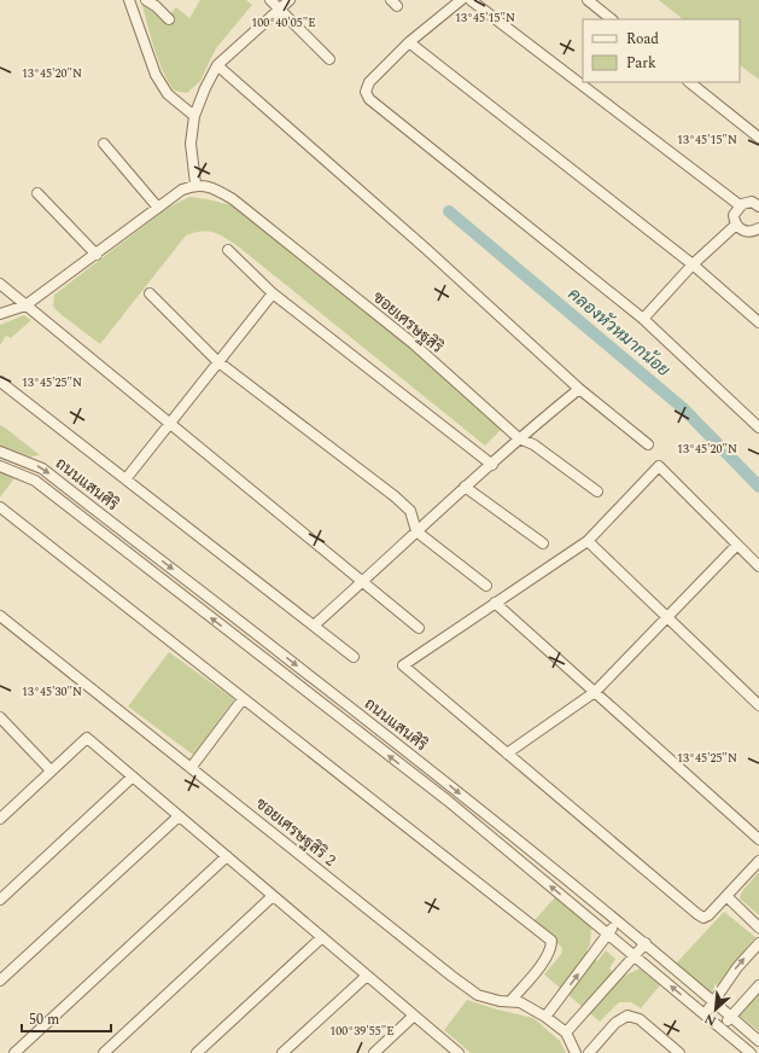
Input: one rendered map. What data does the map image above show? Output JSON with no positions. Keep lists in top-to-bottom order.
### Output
{
  "streets": {
    "street": ["ซอยเศรษฐสิริ", "ถนนแสนศิริ", "ซอยเศรษฐสิริ 2"]
  },
  "water": ["คลองหัวหมากน้อย"],
  "legend": ["Road", "Park"],
  "scale_bar": "50 m",
  "north": "bottom left",
  "coordinates": [
    "13°45'15\"N",
    "100°40'05\"E",
    "13°45'20\"N",
    "13°45'25\"N",
    "13°45'30\"N",
    "100°39'55\"E"
  ]
}
